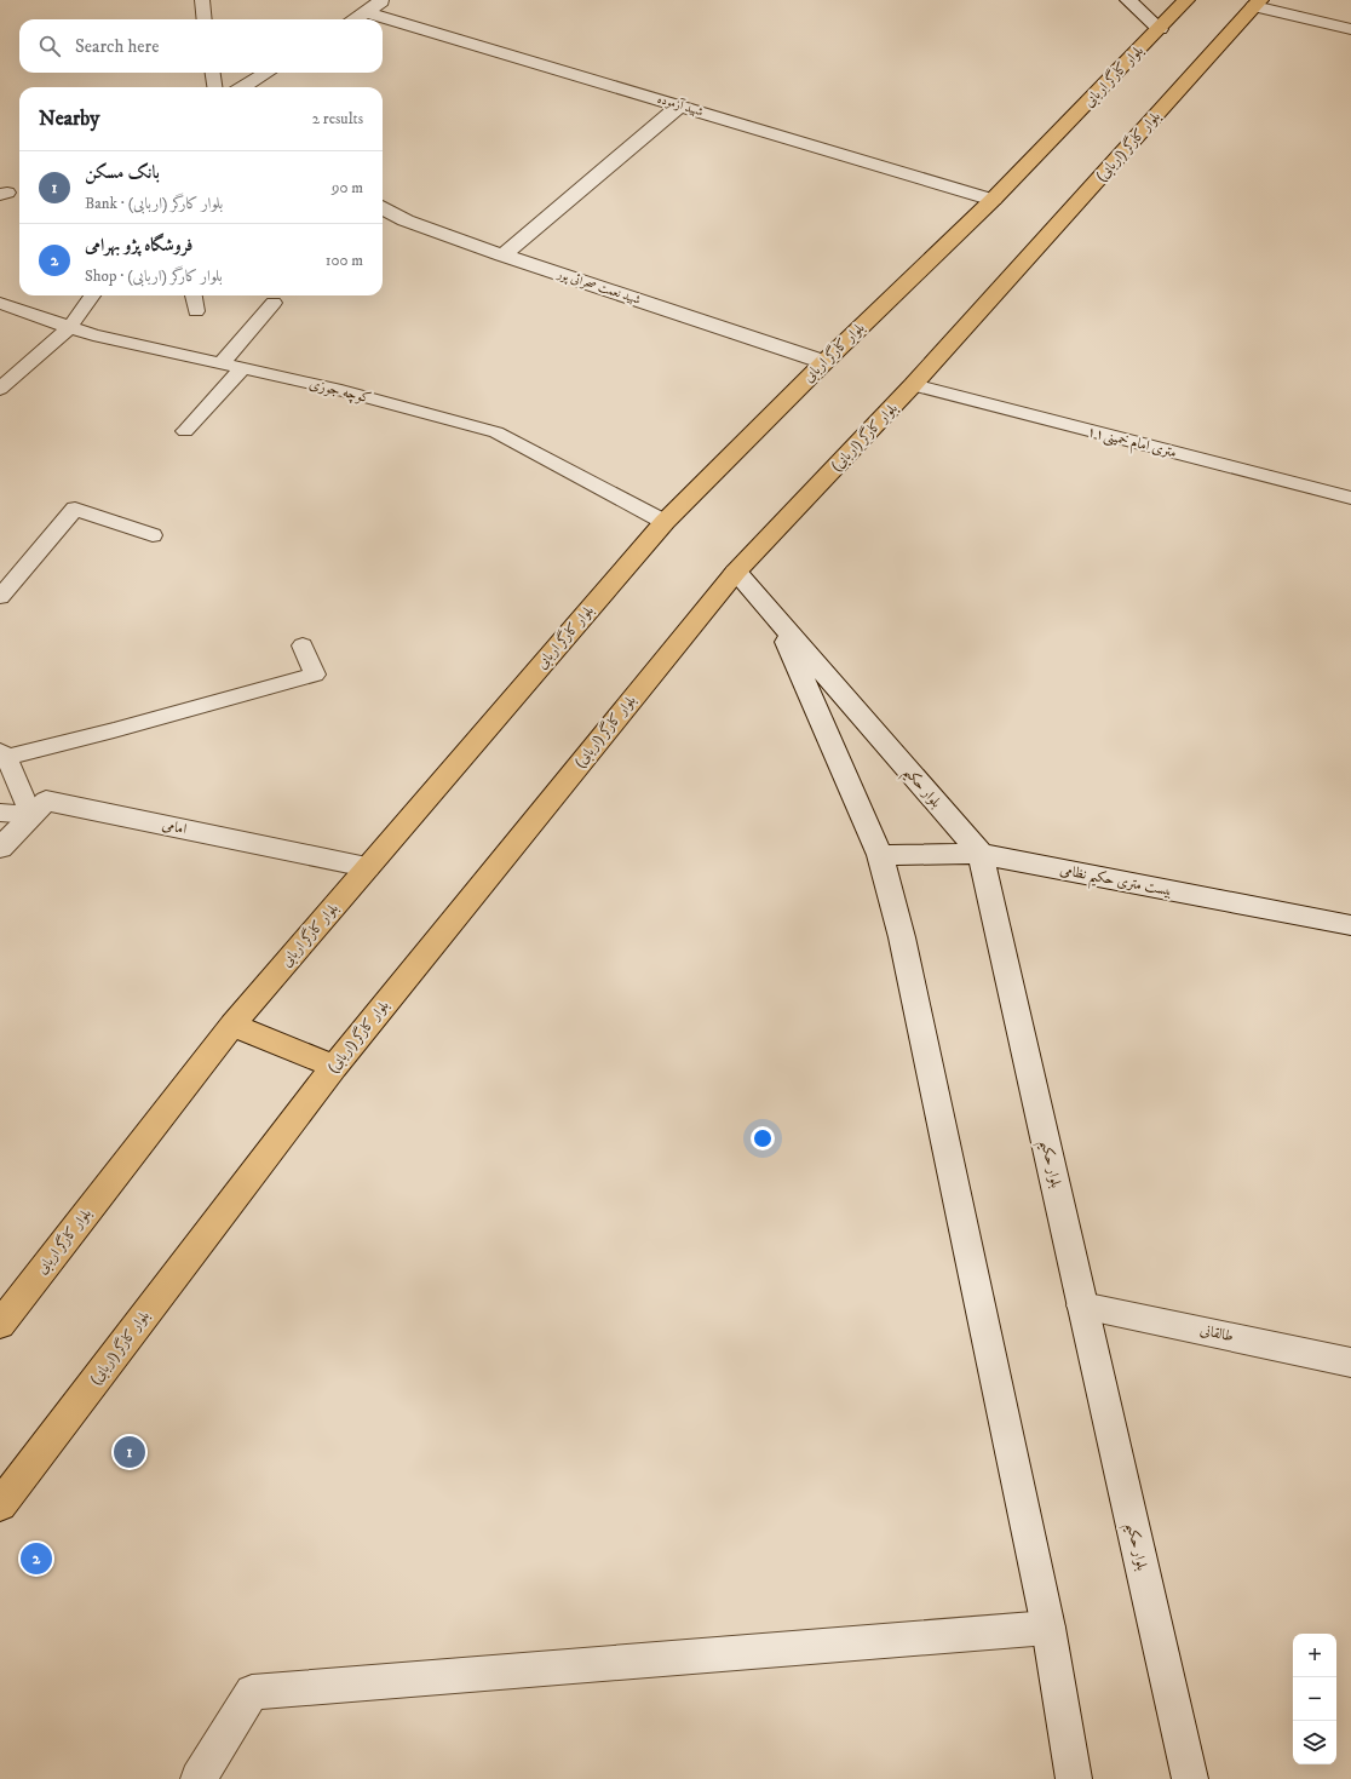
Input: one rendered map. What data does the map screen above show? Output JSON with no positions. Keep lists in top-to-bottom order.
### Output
{
  "streets": {
    "main road": ["بلوار کارگر اربابی", "بلوار کارگر (اربابی)"],
    "street": [
      "شهید آزموده",
      "شهید نعمت صحرائی پور",
      "بلوار حکیم",
      "امامی",
      "بیست متری حکیم نظامی",
      "طالقانی"
    ],
    "lane": ["کوچه جوزی", "۱۱متری امام خمینی"]
  },
  "crossings": [
    ["بلوار کارگر اربابی", "شهید آزموده"],
    ["بلوار کارگر اربابی", "شهید نعمت صحرائی پور"],
    ["بلوار کارگر اربابی", "کوچه جوزی"],
    ["بلوار کارگر اربابی", "امامی"],
    ["بلوار کارگر (اربابی)", "۱۱متری امام خمینی"],
    ["بلوار کارگر (اربابی)", "بلوار حکیم"],
    ["بلوار حکیم", "بیست متری حکیم نظامی"],
    ["بلوار حکیم", "طالقانی"]
  ],
  "page": {
    "search": "Search here",
    "heading": ["Nearby", "2 results"],
    "list": [
      {
        "mark": "1",
        "name": "بانک مسکن",
        "note": "Bank · بلوار کارگر (اربابی)",
        "value": "90 m"
      },
      {
        "mark": "2",
        "name": "فروشگاه پژو بهرامی",
        "note": "Shop · بلوار کارگر (اربابی)",
        "value": "100 m"
      }
    ],
    "pins": ["1", "2"],
    "map_buttons": ["+", "−"]
  }
}
